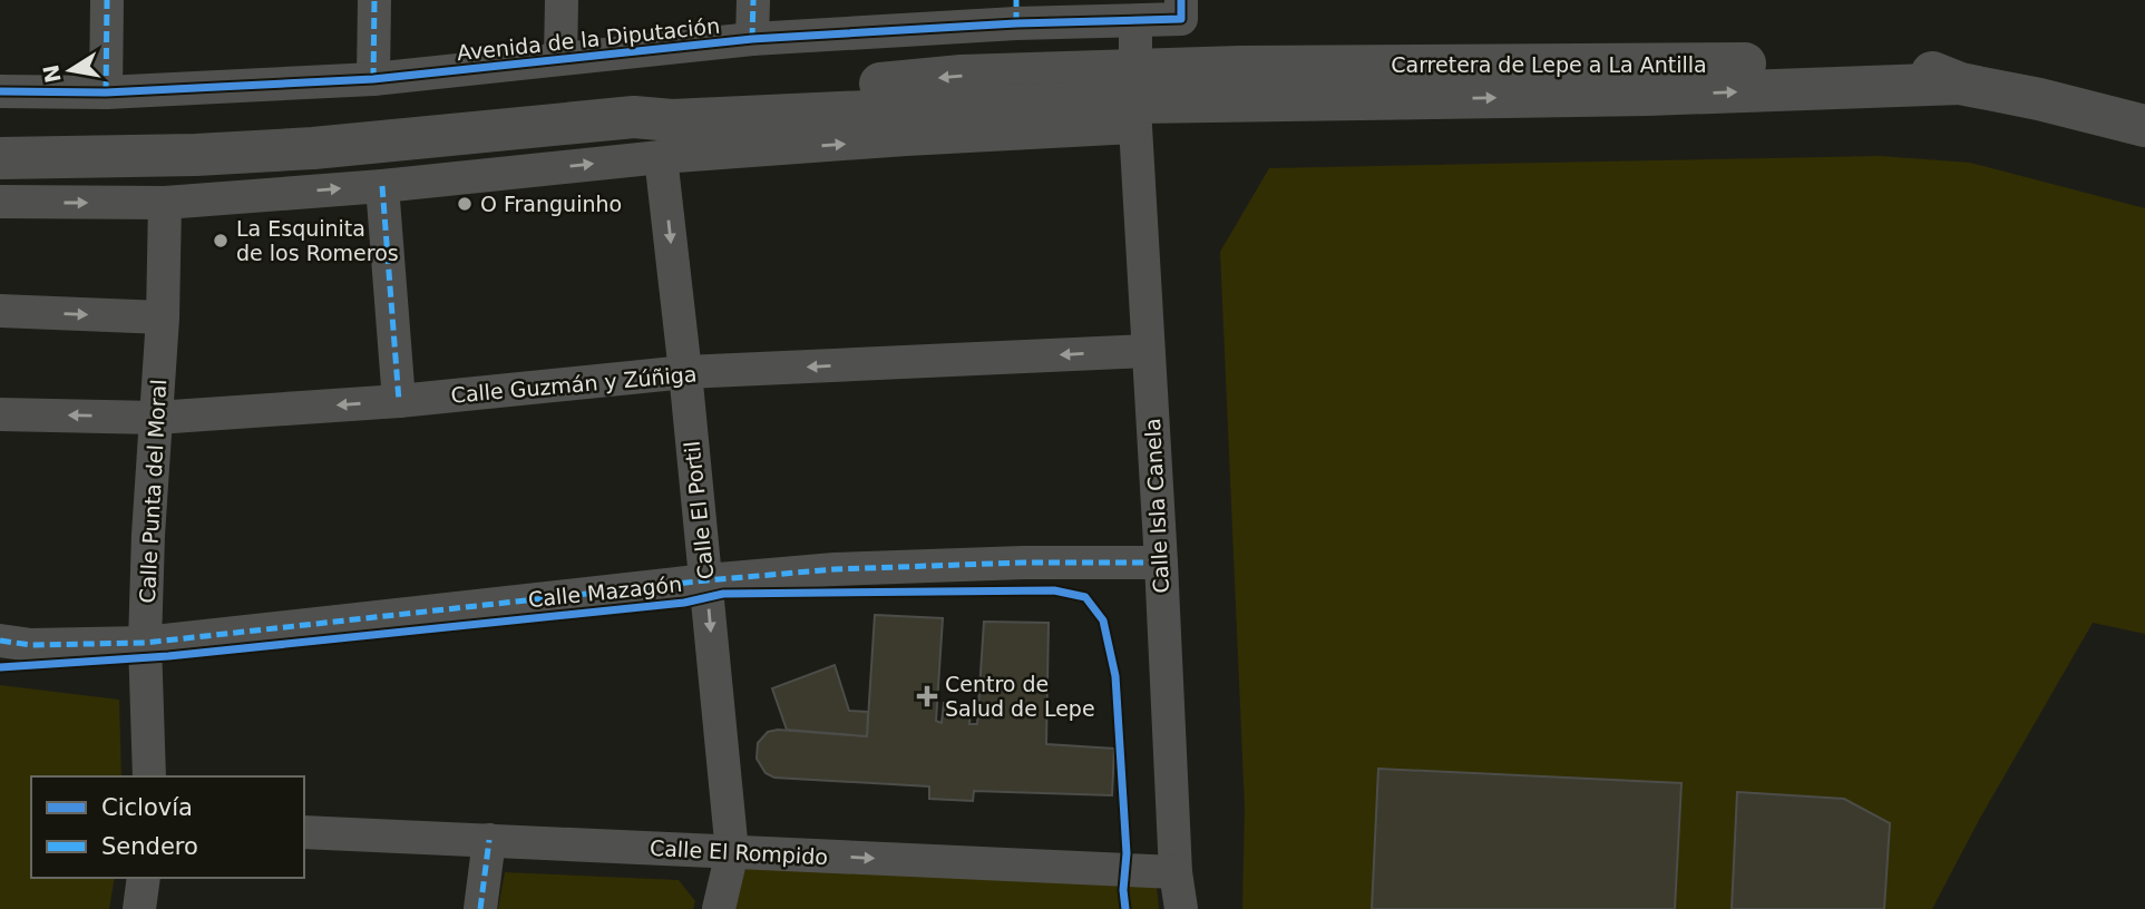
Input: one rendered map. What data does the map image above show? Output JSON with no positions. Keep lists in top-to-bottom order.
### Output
{
  "streets": {
    "main road": ["Carretera de Lepe a La Antilla"],
    "street": [
      "Avenida de la Diputación",
      "Calle Guzmán y Zúñiga",
      "Calle Punta del Moral",
      "Calle Isla Canela",
      "Calle El Portil",
      "Calle Mazagón",
      "Calle El Rompido"
    ]
  },
  "crossings": [
    ["Carretera de Lepe a La Antilla", "Calle Isla Canela"],
    ["Calle Guzmán y Zúñiga", "Calle Punta del Moral"],
    ["Calle Guzmán y Zúñiga", "Calle Isla Canela"],
    ["Calle Guzmán y Zúñiga", "Calle El Portil"],
    ["Calle Punta del Moral", "Calle Mazagón"],
    ["Calle Isla Canela", "Calle Mazagón"],
    ["Calle Isla Canela", "Calle El Rompido"],
    ["Calle El Portil", "Calle Mazagón"],
    ["Calle El Portil", "Calle El Rompido"]
  ],
  "one_way": ["Calle El Rompido"],
  "places": {
    "other": ["O Franguinho", "La Esquinita de los Romeros"],
    "health": ["Centro de Salud de Lepe"]
  },
  "legend": ["Ciclovía", "Sendero"],
  "north": "left"
}
